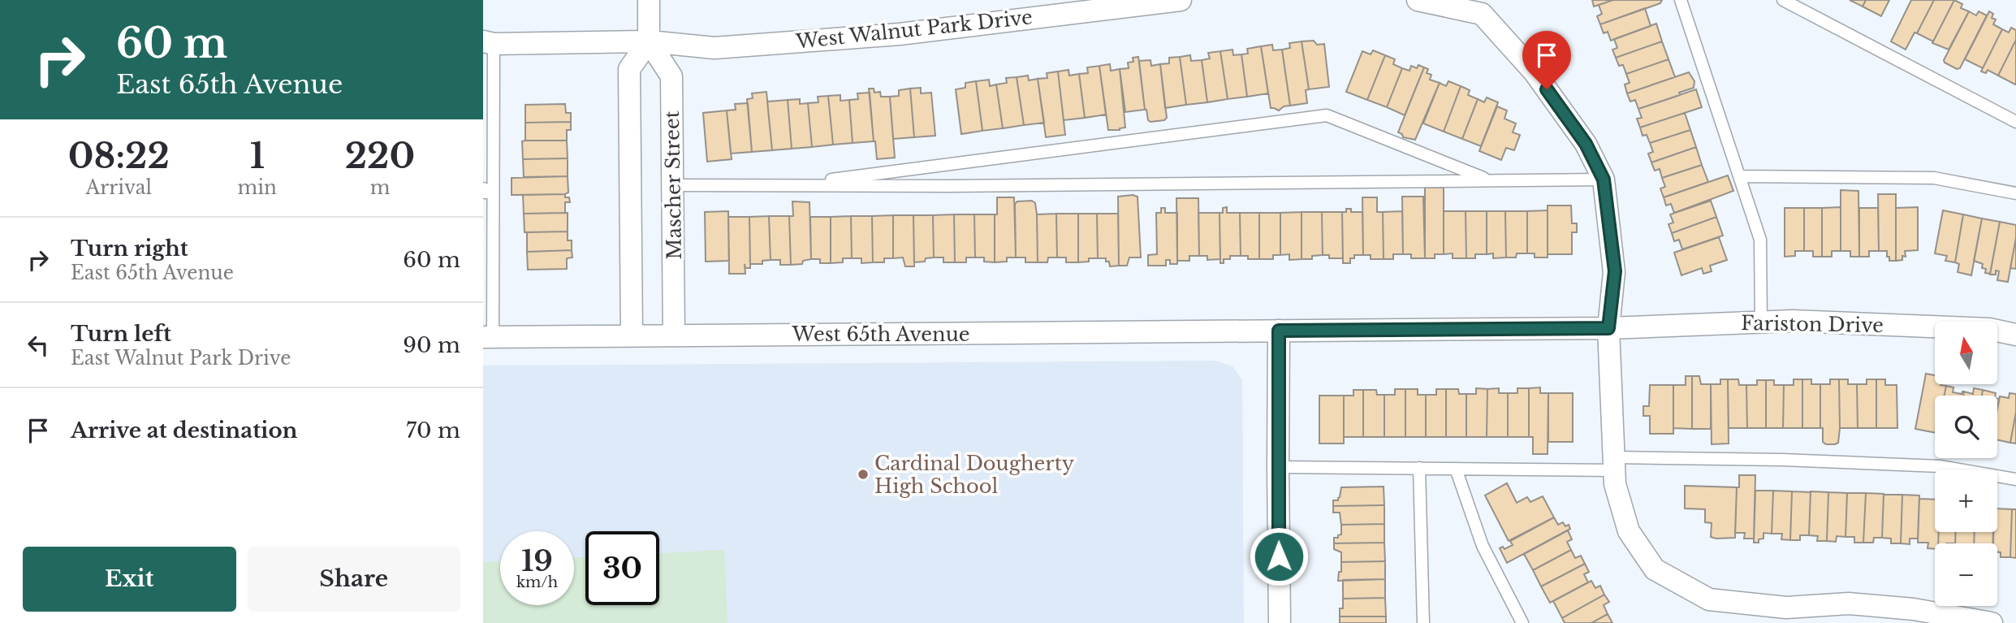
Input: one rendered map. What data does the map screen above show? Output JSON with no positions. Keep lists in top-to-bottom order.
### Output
{
  "streets": {
    "street": [
      "West Walnut Park Drive",
      "Mascher Street",
      "Fariston Drive",
      "West 65th Avenue"
    ]
  },
  "crossings": [
    ["West Walnut Park Drive", "Mascher Street"],
    ["Mascher Street", "West 65th Avenue"],
    ["Fariston Drive", "West 65th Avenue"]
  ],
  "places": ["Cardinal Dougherty High School"],
  "north": "top",
  "page": {
    "turn": ["60 m", "East 65th Avenue"],
    "eta": [
      "08:22",
      "Arrival",
      "1",
      "min",
      "220",
      "m"
    ],
    "list": [
      {
        "name": "Turn right",
        "note": "East 65th Avenue",
        "value": "60 m"
      },
      {
        "name": "Turn left",
        "note": "East Walnut Park Drive",
        "value": "90 m"
      },
      {
        "name": "Arrive at destination",
        "value": "70 m"
      }
    ],
    "map_buttons": ["+", "−"],
    "speed": "19 km/h",
    "limit": "30",
    "buttons": ["Exit", "Share"]
  }
}
